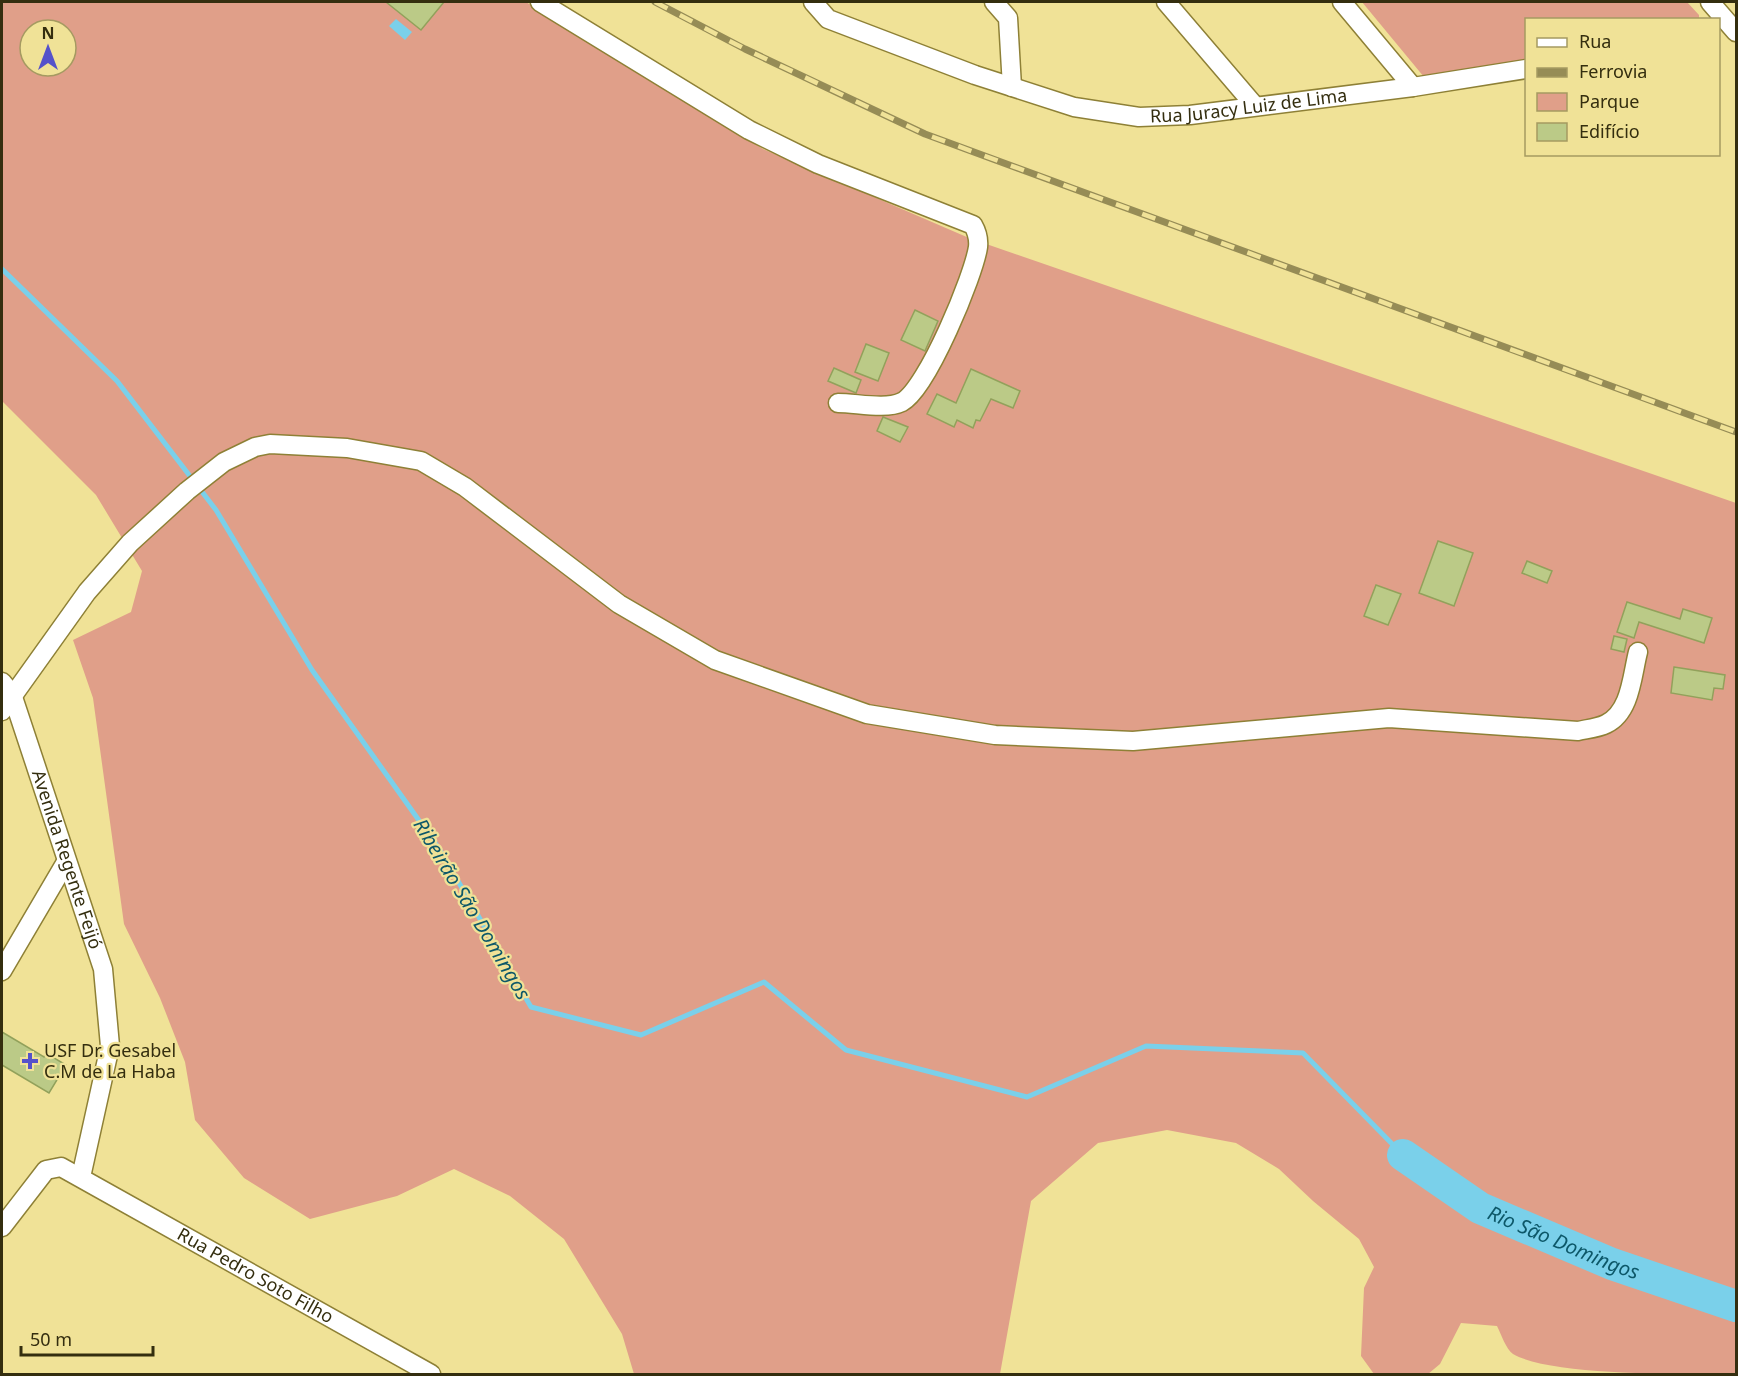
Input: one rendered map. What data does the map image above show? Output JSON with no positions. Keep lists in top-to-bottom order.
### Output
{
  "streets": {
    "street": ["Rua Juracy Luiz de Lima", "Avenida Regente Feijó", "Rua Pedro Soto Filho"]
  },
  "crossings": [
    ["Avenida Regente Feijó", "Rua Pedro Soto Filho"]
  ],
  "water": ["Ribeirão São Domingos", "Rio São Domingos"],
  "places": {
    "health": ["USF Dr. Gesabel C.M de La Haba"]
  },
  "legend": [
    "Rua",
    "Ferrovia",
    "Parque",
    "Edifício"
  ],
  "scale_bar": "50 m",
  "north": "top"
}
